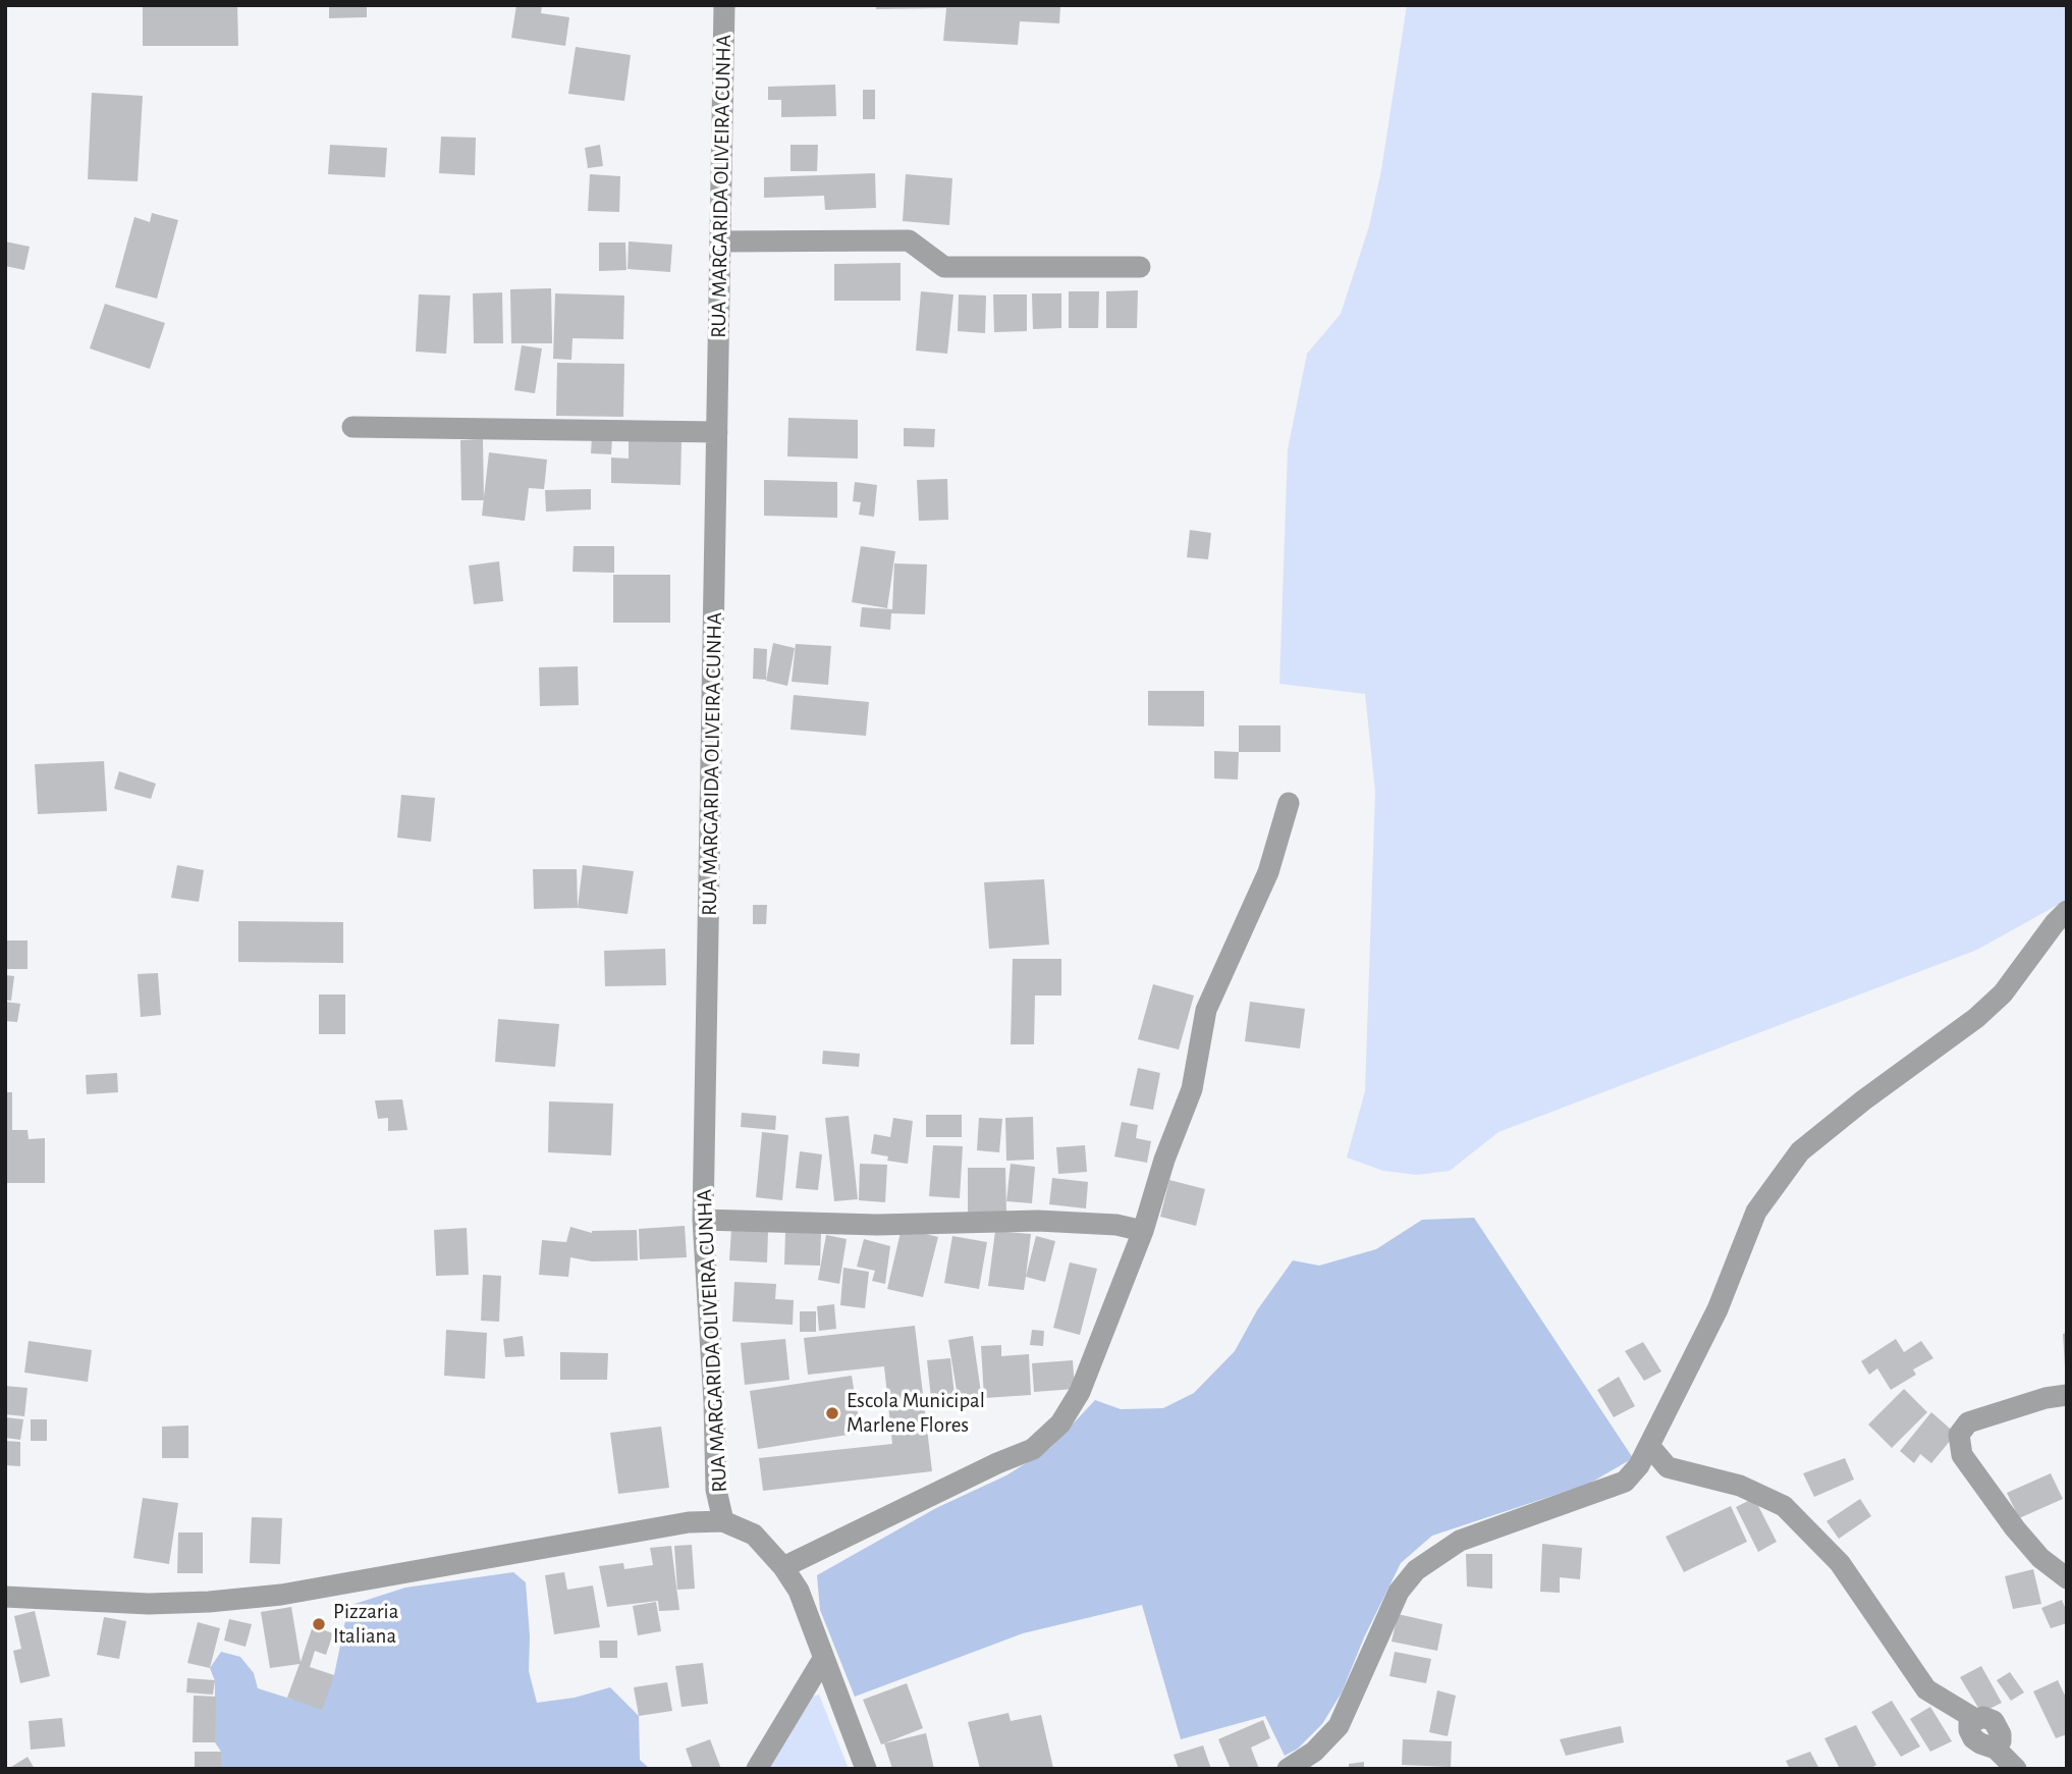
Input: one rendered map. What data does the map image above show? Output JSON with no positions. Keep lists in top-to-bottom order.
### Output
{
  "streets": {
    "street": ["RUA MARGARIDA OLIVEIRA CUNHA"]
  },
  "places": ["Escola Municipal Marlene Flores", "Pizzaria Italiana"]
}
